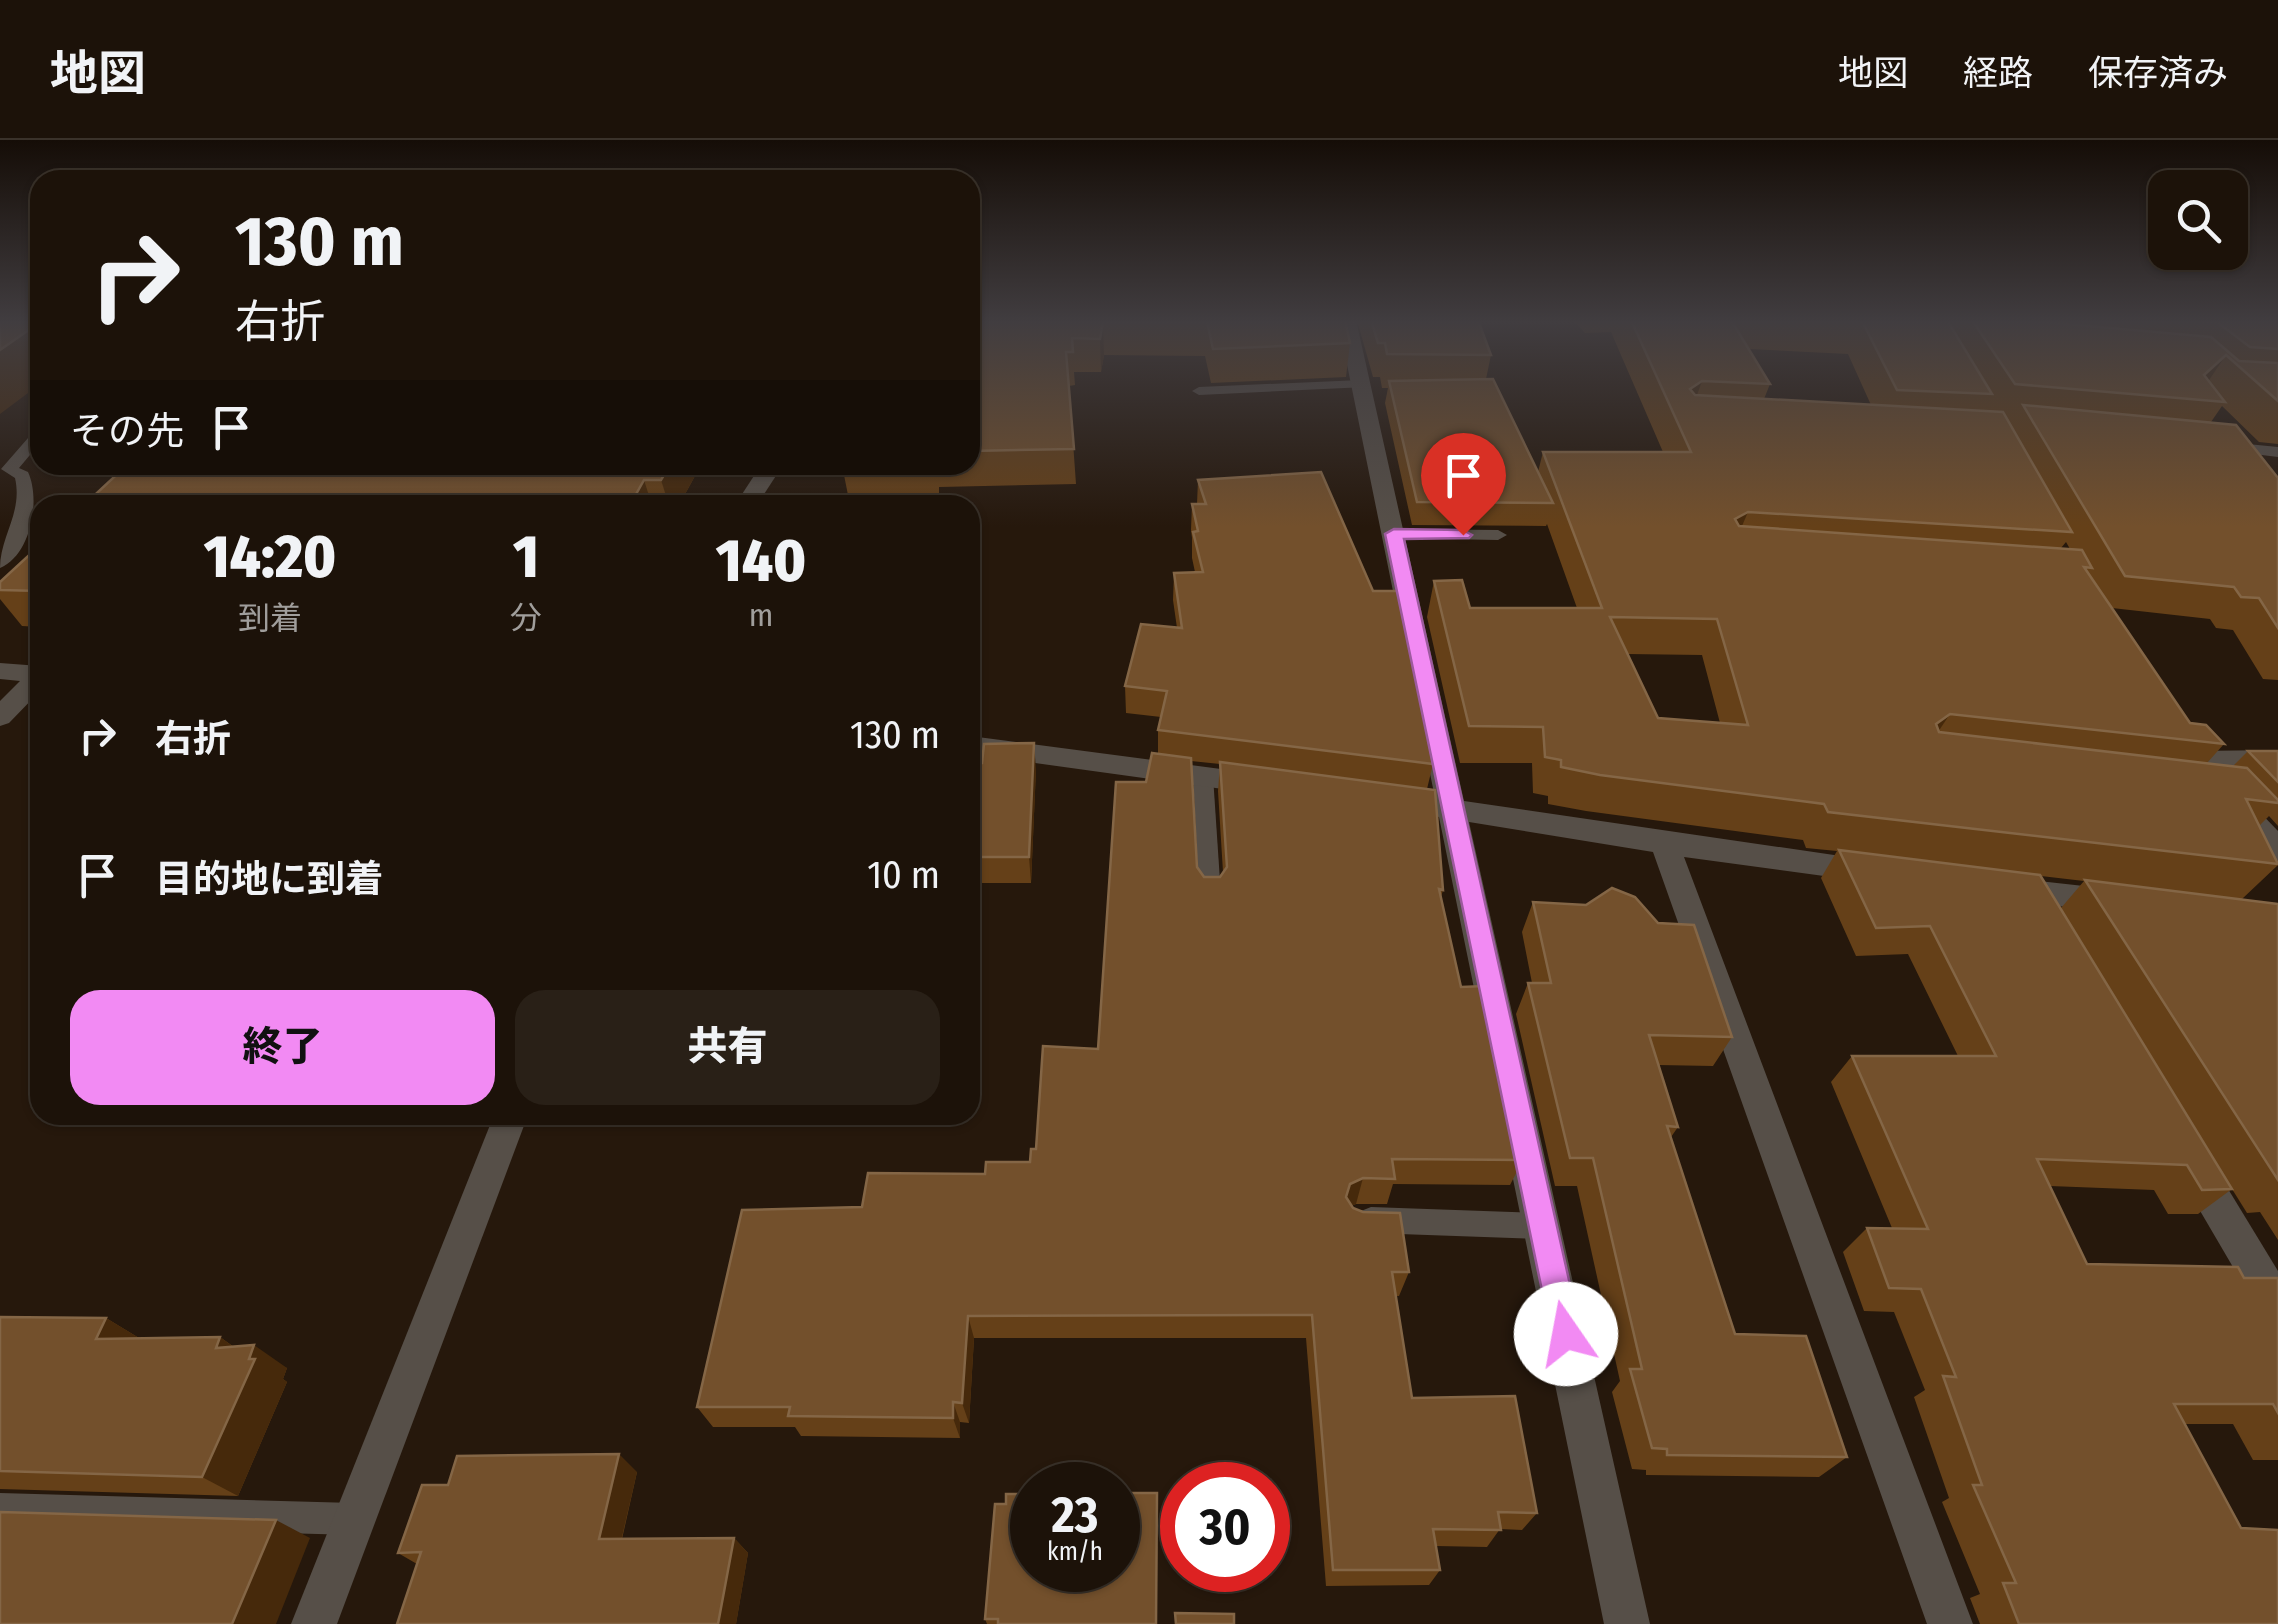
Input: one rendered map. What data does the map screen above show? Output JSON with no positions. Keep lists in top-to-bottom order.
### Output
{
  "page": {
    "header": "地図",
    "nav": ["地図", "経路", "保存済み"],
    "turn": ["130 m", "右折"],
    "then": "その先",
    "eta": [
      "14:20",
      "到着",
      "1",
      "分",
      "140",
      "m"
    ],
    "list": [
      {
        "name": "右折",
        "value": "130 m"
      },
      {
        "name": "目的地に到着",
        "value": "10 m"
      }
    ],
    "buttons": ["終了", "共有"],
    "speed": "23 km/h",
    "limit": "30"
  }
}
